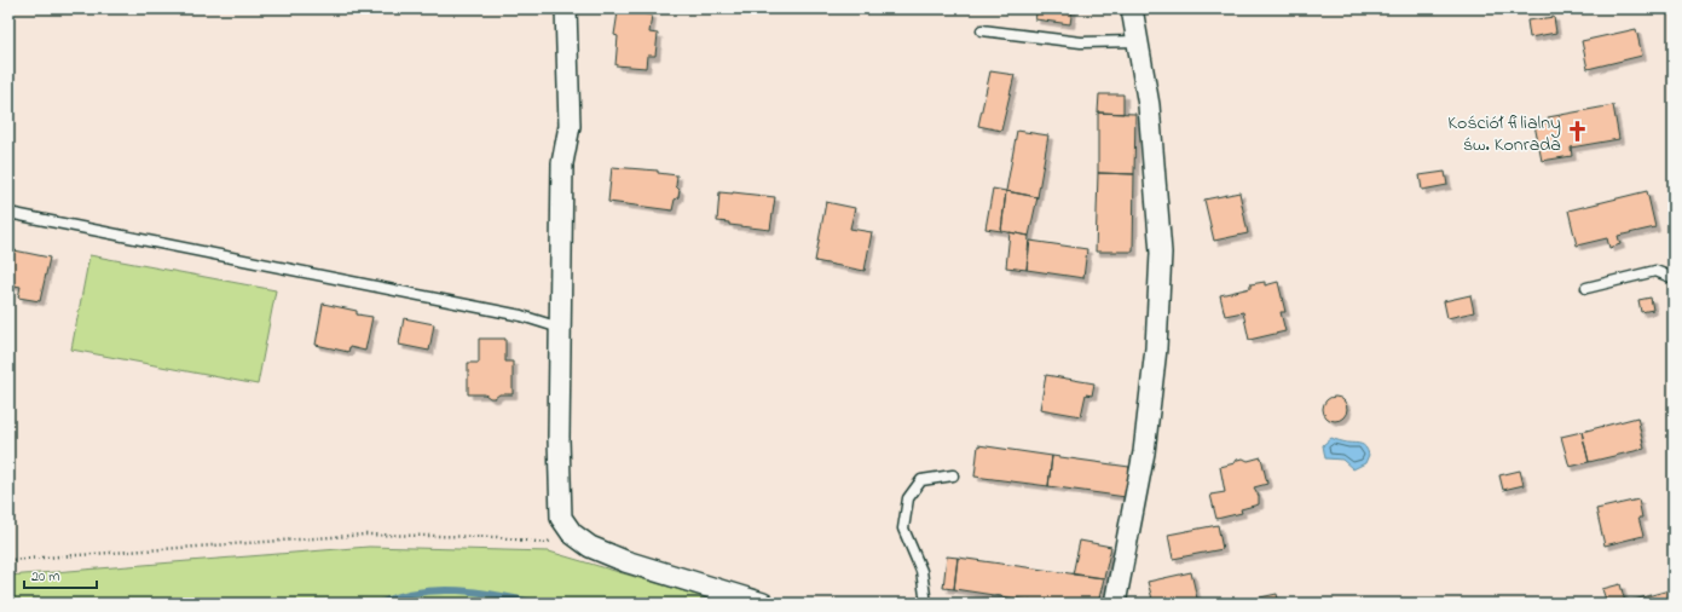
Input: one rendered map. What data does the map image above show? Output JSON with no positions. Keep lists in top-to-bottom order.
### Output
{
  "places": {
    "church": ["Kościół filialny św. Konrada"]
  },
  "scale_bar": "20 m"
}
